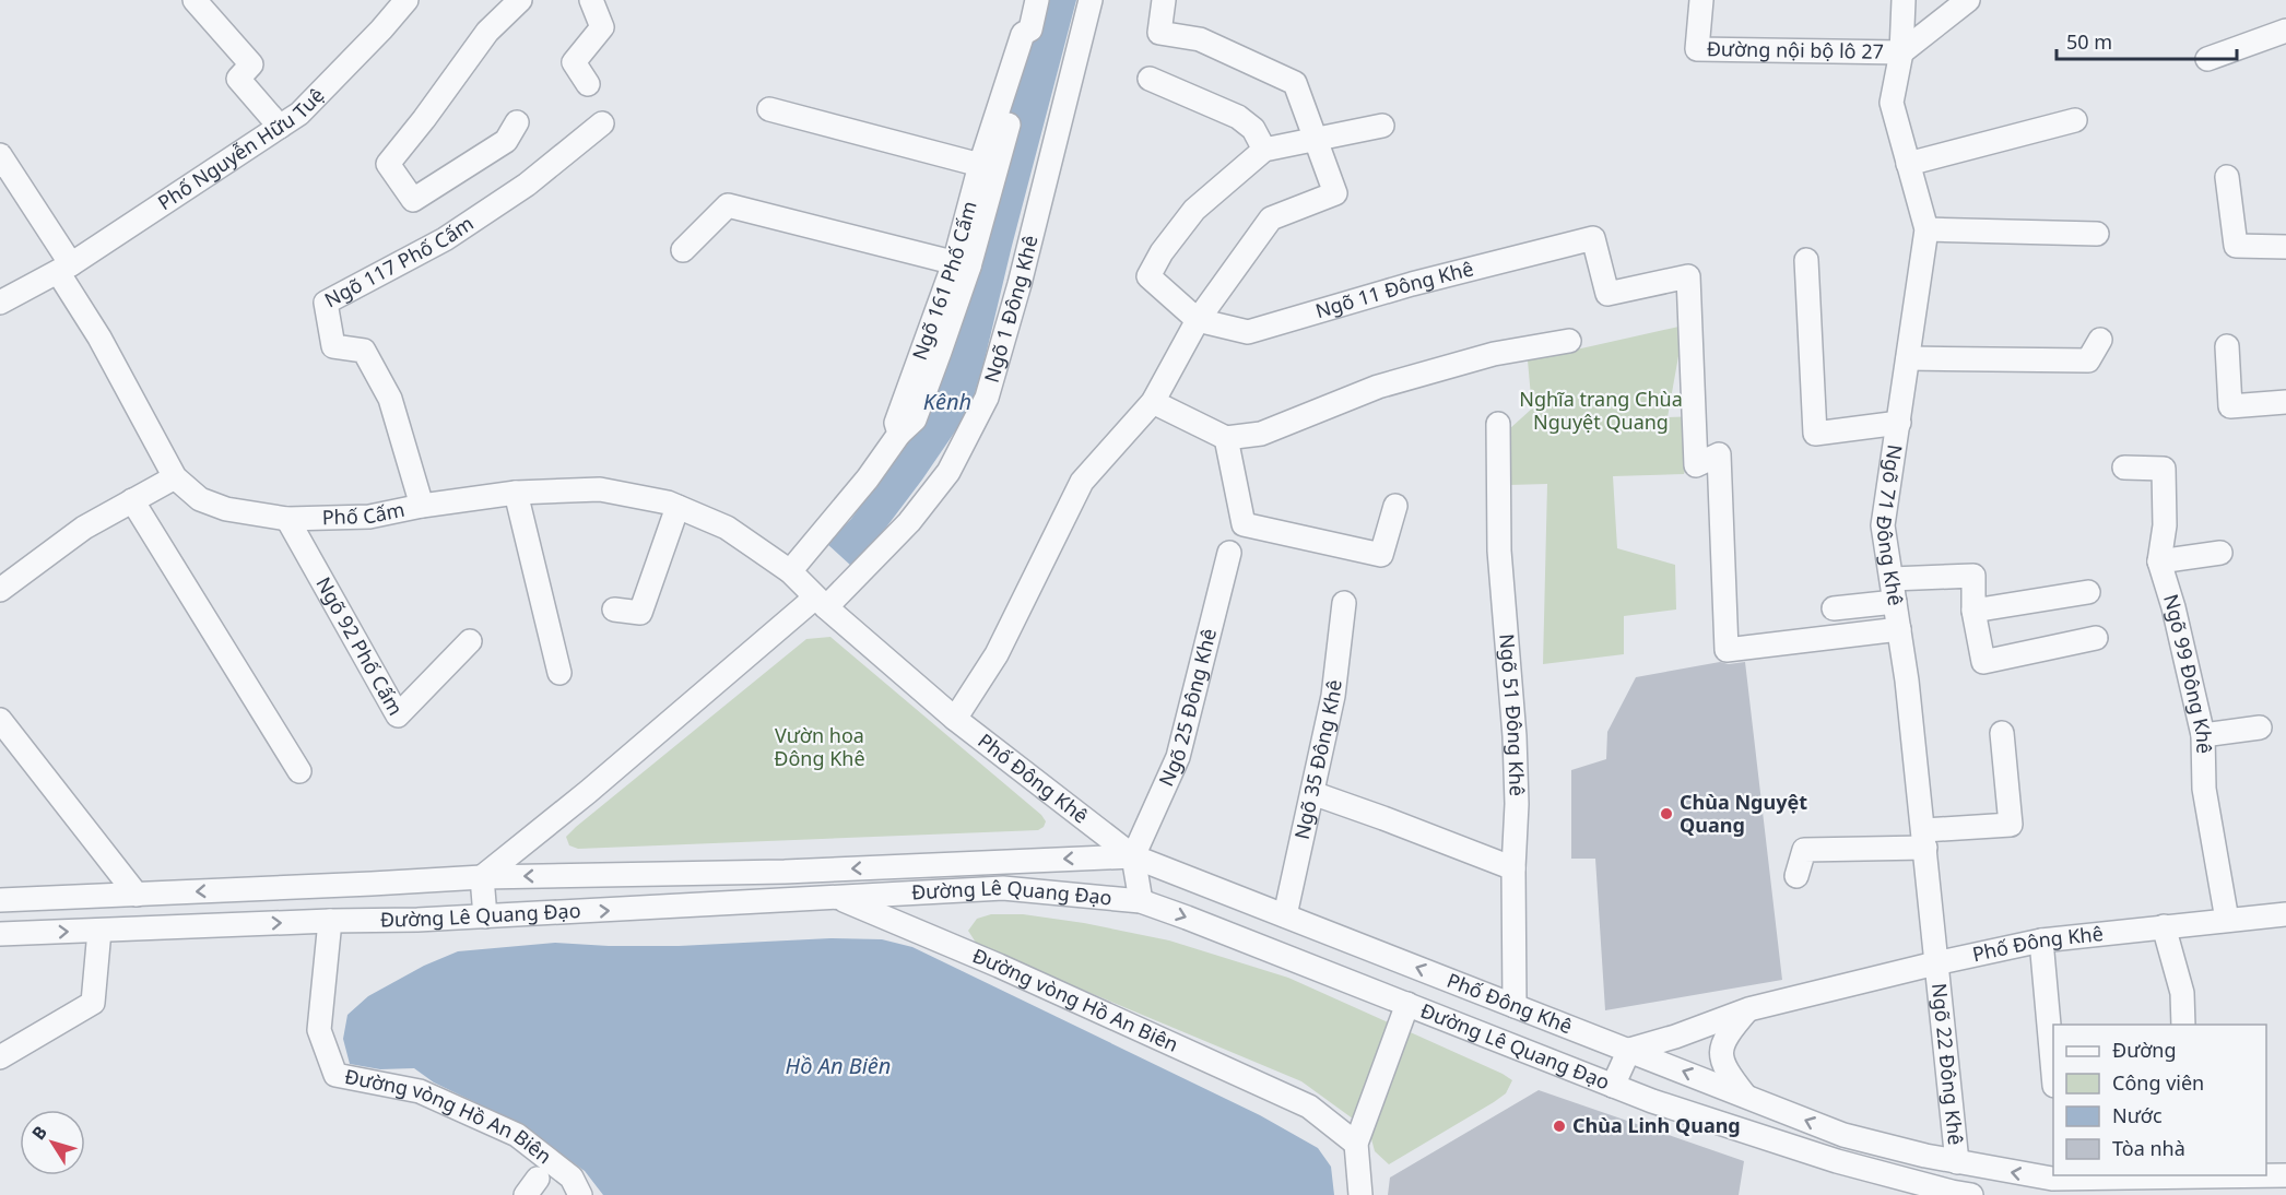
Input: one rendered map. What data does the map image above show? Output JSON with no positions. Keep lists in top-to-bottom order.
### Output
{
  "streets": {
    "street": [
      "Đường nội bộ lô 27",
      "Phố Nguyễn Hữu Tuệ",
      "Ngõ 117 Phố Cấm",
      "Ngõ 161 Phố Cấm",
      "Ngõ 11 Đông Khê",
      "Ngõ 1 Đông Khê",
      "Phố Cấm",
      "Ngõ 71 Đông Khê",
      "Ngõ 92 Phố Cấm",
      "Ngõ 99 Đông Khê",
      "Ngõ 25 Đông Khê",
      "Ngõ 51 Đông Khê",
      "Ngõ 35 Đông Khê",
      "Phố Đông Khê",
      "Đường Lê Quang Đạo",
      "Đường vòng Hồ An Biên",
      "Ngõ 22 Đông Khê"
    ]
  },
  "crossings": [
    ["Đường nội bộ lô 27", "Ngõ 71 Đông Khê"],
    ["Phố Nguyễn Hữu Tuệ", "Phố Cấm"],
    ["Ngõ 117 Phố Cấm", "Phố Cấm"],
    ["Ngõ 11 Đông Khê", "Ngõ 71 Đông Khê"],
    ["Ngõ 1 Đông Khê", "Phố Cấm"],
    ["Ngõ 1 Đông Khê", "Phố Đông Khê"],
    ["Ngõ 1 Đông Khê", "Đường Lê Quang Đạo"],
    ["Phố Cấm", "Ngõ 92 Phố Cấm"],
    ["Phố Cấm", "Phố Đông Khê"],
    ["Ngõ 71 Đông Khê", "Phố Đông Khê"],
    ["Ngõ 71 Đông Khê", "Ngõ 22 Đông Khê"],
    ["Ngõ 99 Đông Khê", "Phố Đông Khê"],
    ["Ngõ 25 Đông Khê", "Phố Đông Khê"],
    ["Ngõ 25 Đông Khê", "Đường Lê Quang Đạo"],
    ["Ngõ 51 Đông Khê", "Phố Đông Khê"],
    ["Ngõ 35 Đông Khê", "Phố Đông Khê"],
    ["Phố Đông Khê", "Đường Lê Quang Đạo"],
    ["Phố Đông Khê", "Ngõ 22 Đông Khê"],
    ["Đường Lê Quang Đạo", "Đường vòng Hồ An Biên"],
    ["Đường Lê Quang Đạo", "Ngõ 22 Đông Khê"]
  ],
  "water": ["Kênh", "Hồ An Biên"],
  "parks": ["Nghĩa trang Chùa Nguyệt Quang", "Vườn hoa Đông Khê"],
  "places": ["Chùa Nguyệt Quang", "Chùa Linh Quang"],
  "legend": [
    "Đường",
    "Công viên",
    "Nước",
    "Tòa nhà"
  ],
  "scale_bar": "50 m",
  "north": "top left"
}
